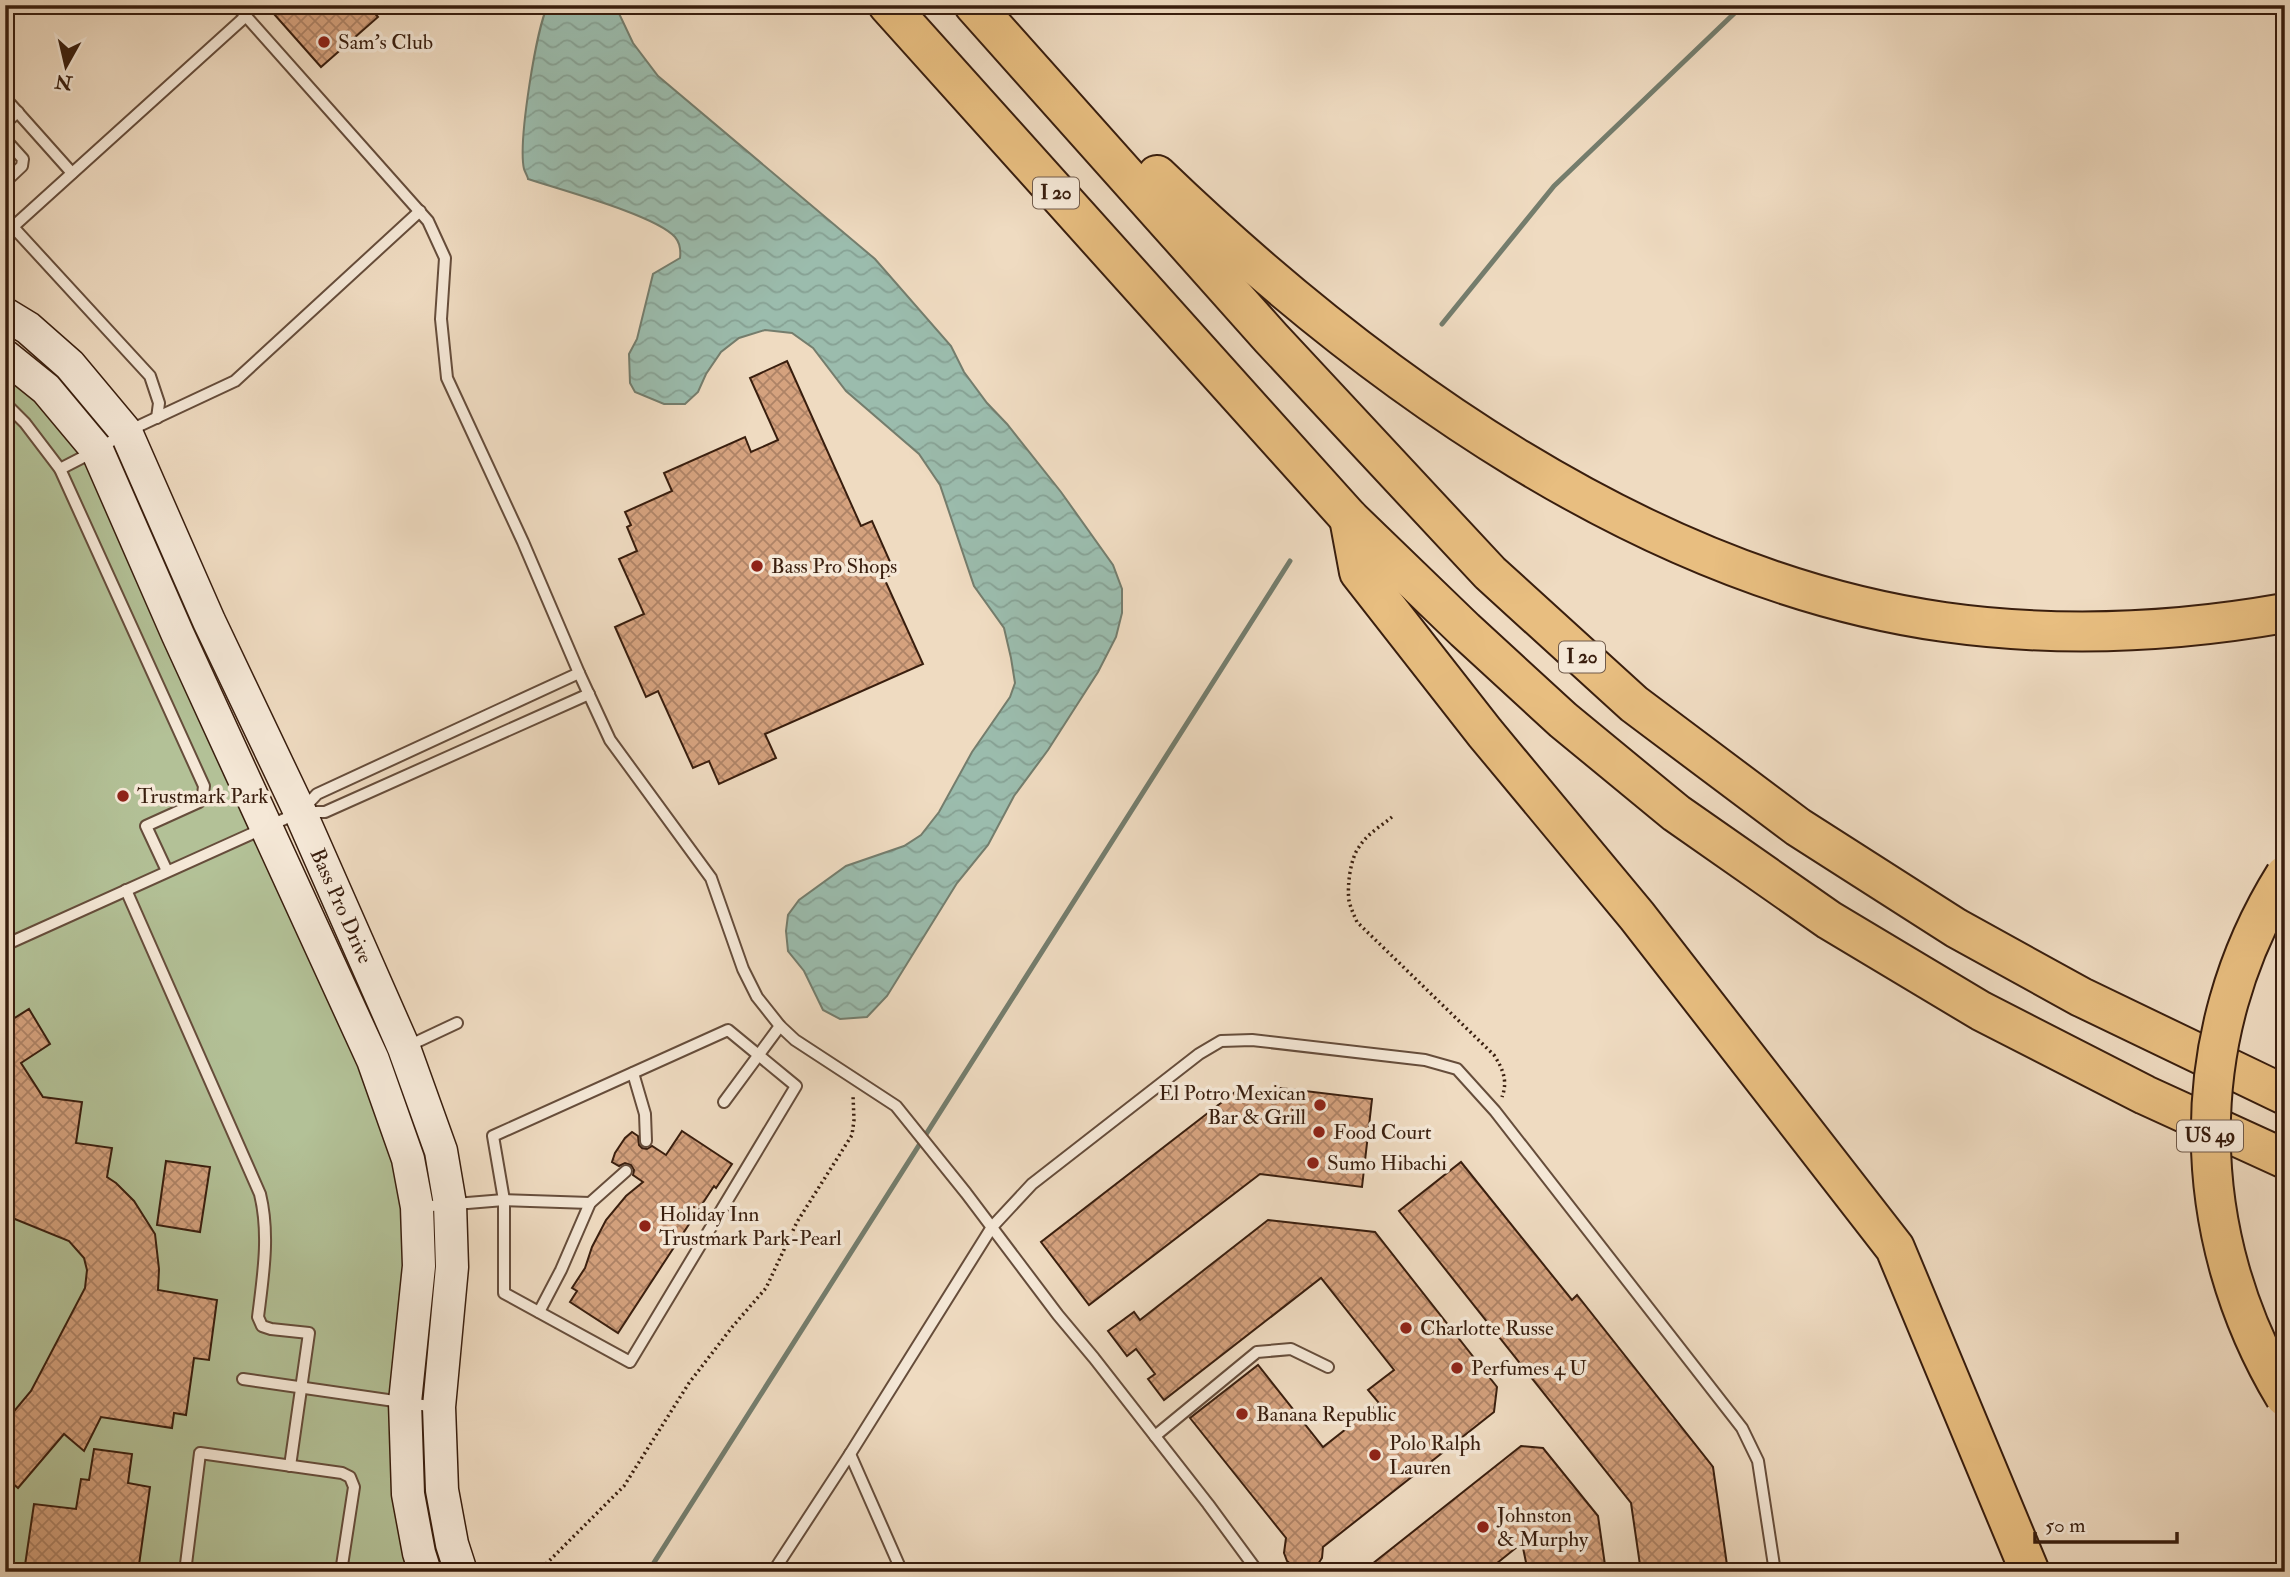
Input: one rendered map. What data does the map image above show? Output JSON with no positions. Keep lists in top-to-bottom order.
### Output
{
  "streets": {
    "highway": ["I 20", "US 49"],
    "street": ["Bass Pro Drive"]
  },
  "places": [
    "Sam's Club",
    "Bass Pro Shops",
    "Trustmark Park",
    "El Potro Mexican Bar & Grill",
    "Food Court",
    "Sumo Hibachi",
    "Holiday Inn Trustmark Park-Pearl",
    "Charlotte Russe",
    "Perfumes 4 U",
    "Banana Republic",
    "Polo Ralph Lauren",
    "Johnston & Murphy"
  ],
  "scale_bar": "50 m",
  "north": "bottom"
}
